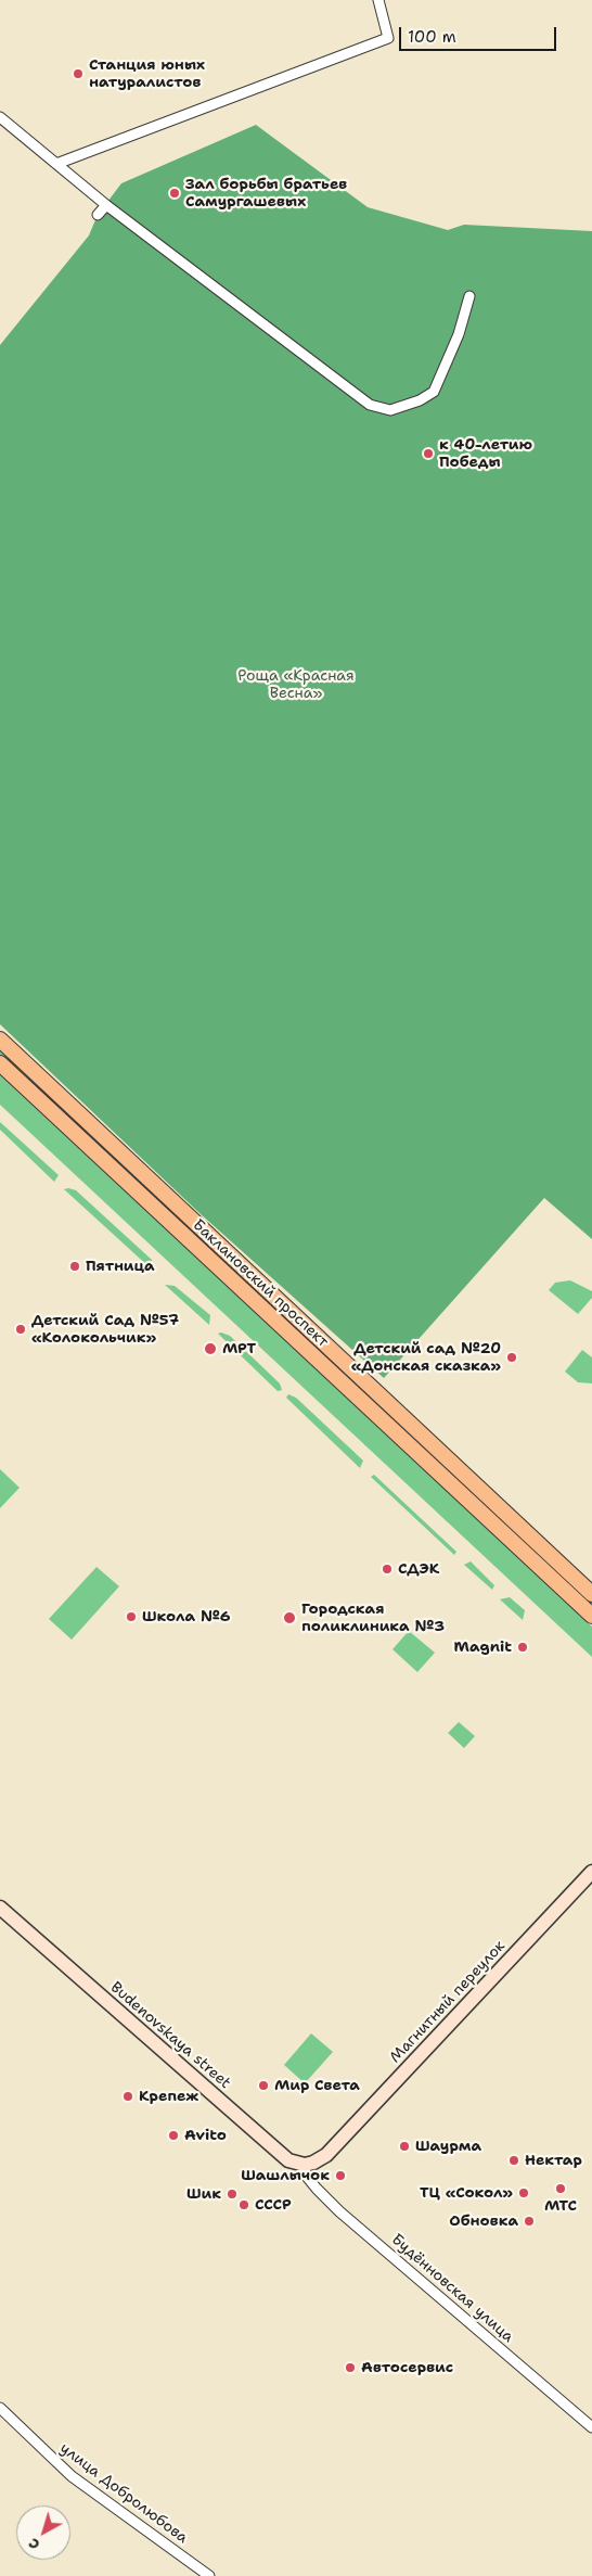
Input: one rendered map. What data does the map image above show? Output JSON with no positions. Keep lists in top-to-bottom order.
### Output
{
  "streets": {
    "main road": ["Баклановский проспект", "Магнитный переулок", "Budenovskaya street"],
    "street": ["Будённовская улица", "улица Добролюбова"]
  },
  "crossings": [
    ["Магнитный переулок", "Budenovskaya street"],
    ["Магнитный переулок", "Будённовская улица"],
    ["Budenovskaya street", "Будённовская улица"]
  ],
  "parks": ["Роща «Красная Весна»"],
  "places": [
    "Станция юных натуралистов",
    "Зал борьбы братьев Самургашевых",
    "к 40-летию Победы",
    "Пятница",
    "Детский Сад №57 «Колокольчик»",
    "МРТ",
    "Детский сад №20 «Донская сказка»",
    "СДЭК",
    "Школа №6",
    "Городская поликлиника №3",
    "Magnit",
    "Мир Света",
    "Крепеж",
    "Avito",
    "Шаурма",
    "Нектар",
    "Шашлычок",
    "МТС",
    "ТЦ «Сокол»",
    "Шик",
    "СССР",
    "Обновка",
    "Автосервис"
  ],
  "scale_bar": "100 m",
  "north": "bottom left"
}
